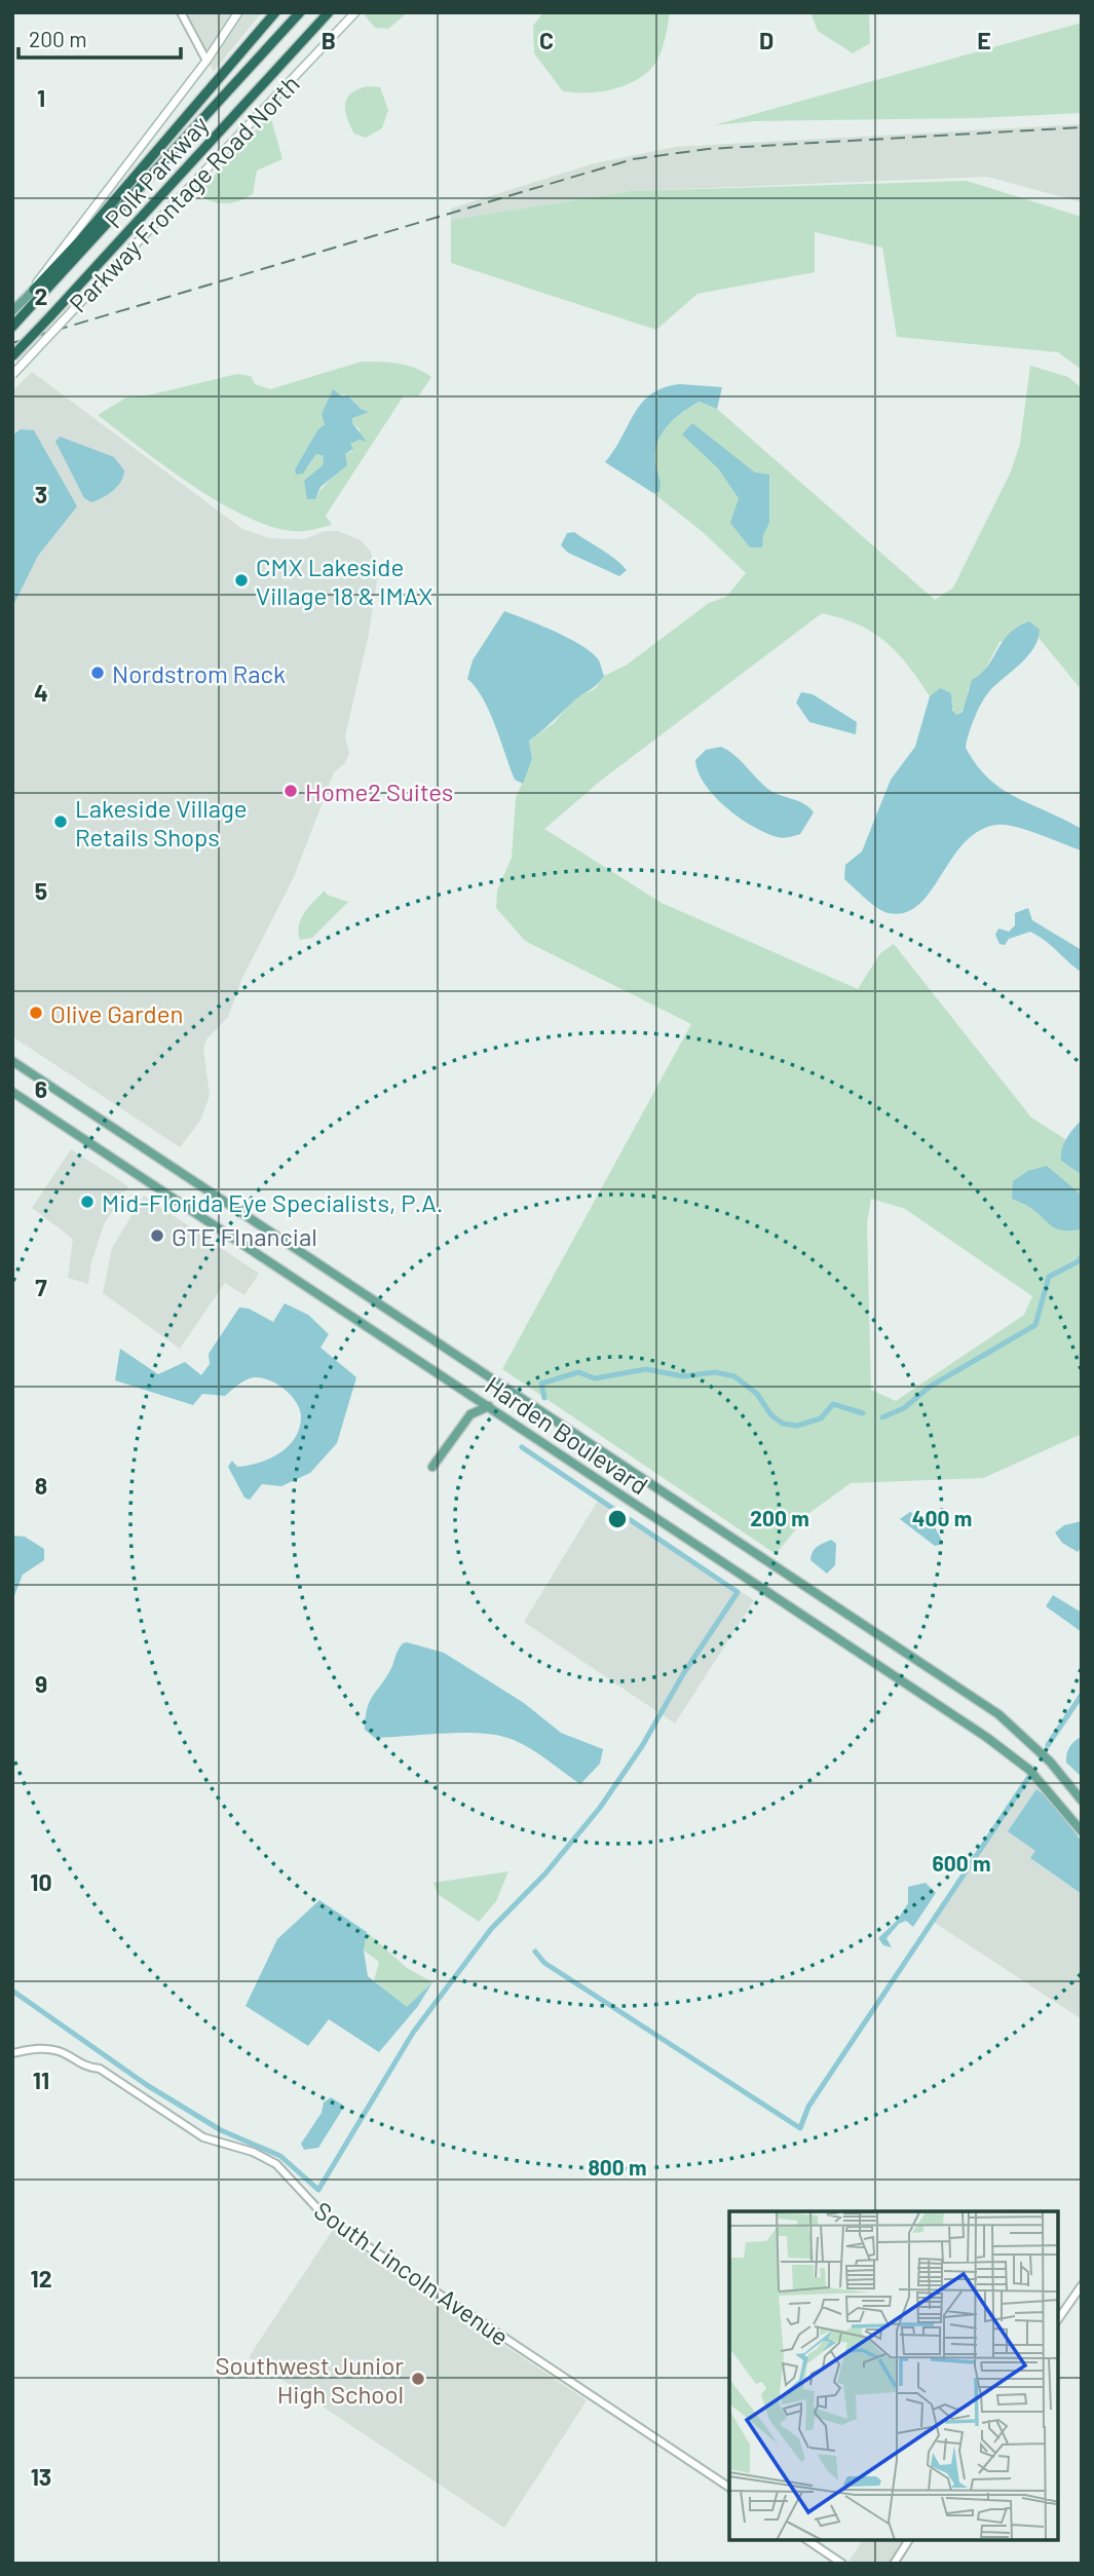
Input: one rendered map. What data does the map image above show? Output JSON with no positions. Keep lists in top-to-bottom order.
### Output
{
  "streets": {
    "highway": ["Polk Parkway"],
    "main road": ["Parkway Frontage Road North", "Harden Boulevard"],
    "street": ["South Lincoln Avenue"]
  },
  "places": [
    "CMX Lakeside Village 18 & IMAX",
    "Nordstrom Rack",
    "Home2 Suites",
    "Lakeside Village Retails Shops",
    "Olive Garden",
    "Mid-Florida Eye Specialists, P.A.",
    "GTE FInancial",
    "Southwest Junior High School"
  ],
  "scale_bar": "200 m",
  "grid": {
    "columns": [
      "B",
      "C",
      "D",
      "E"
    ],
    "rows": [
      "1",
      "2",
      "3",
      "4",
      "5",
      "6",
      "7",
      "8",
      "9",
      "10",
      "11",
      "12",
      "13"
    ]
  },
  "rings": [
    "200 m",
    "400 m",
    "600 m",
    "800 m"
  ]
}
